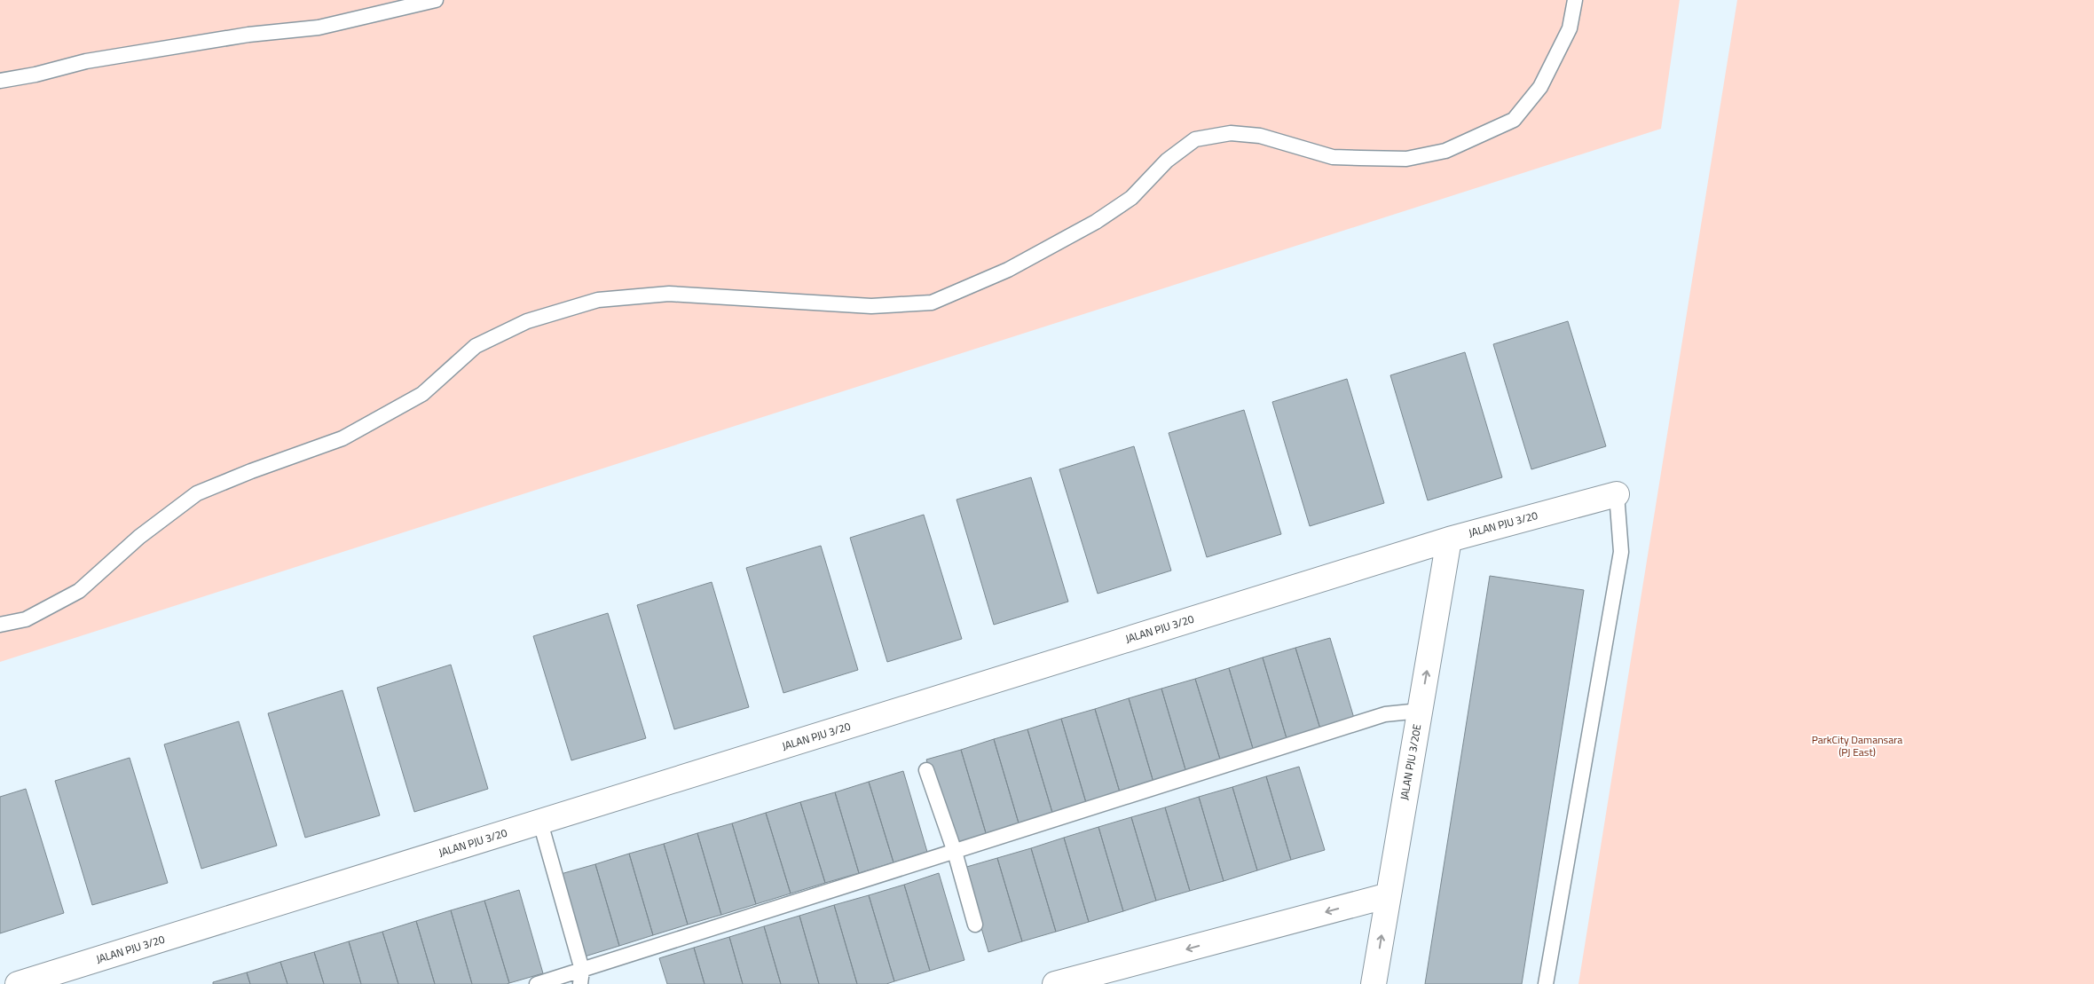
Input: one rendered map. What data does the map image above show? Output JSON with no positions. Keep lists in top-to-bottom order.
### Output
{
  "streets": {
    "street": ["JALAN PJU 3/20", "JALAN PJU 3/20E"]
  },
  "crossings": [
    ["JALAN PJU 3/20", "JALAN PJU 3/20E"]
  ],
  "one_way": ["JALAN PJU 3/20E"],
  "parks": ["ParkCity Damansara (PJ East)"]
}
